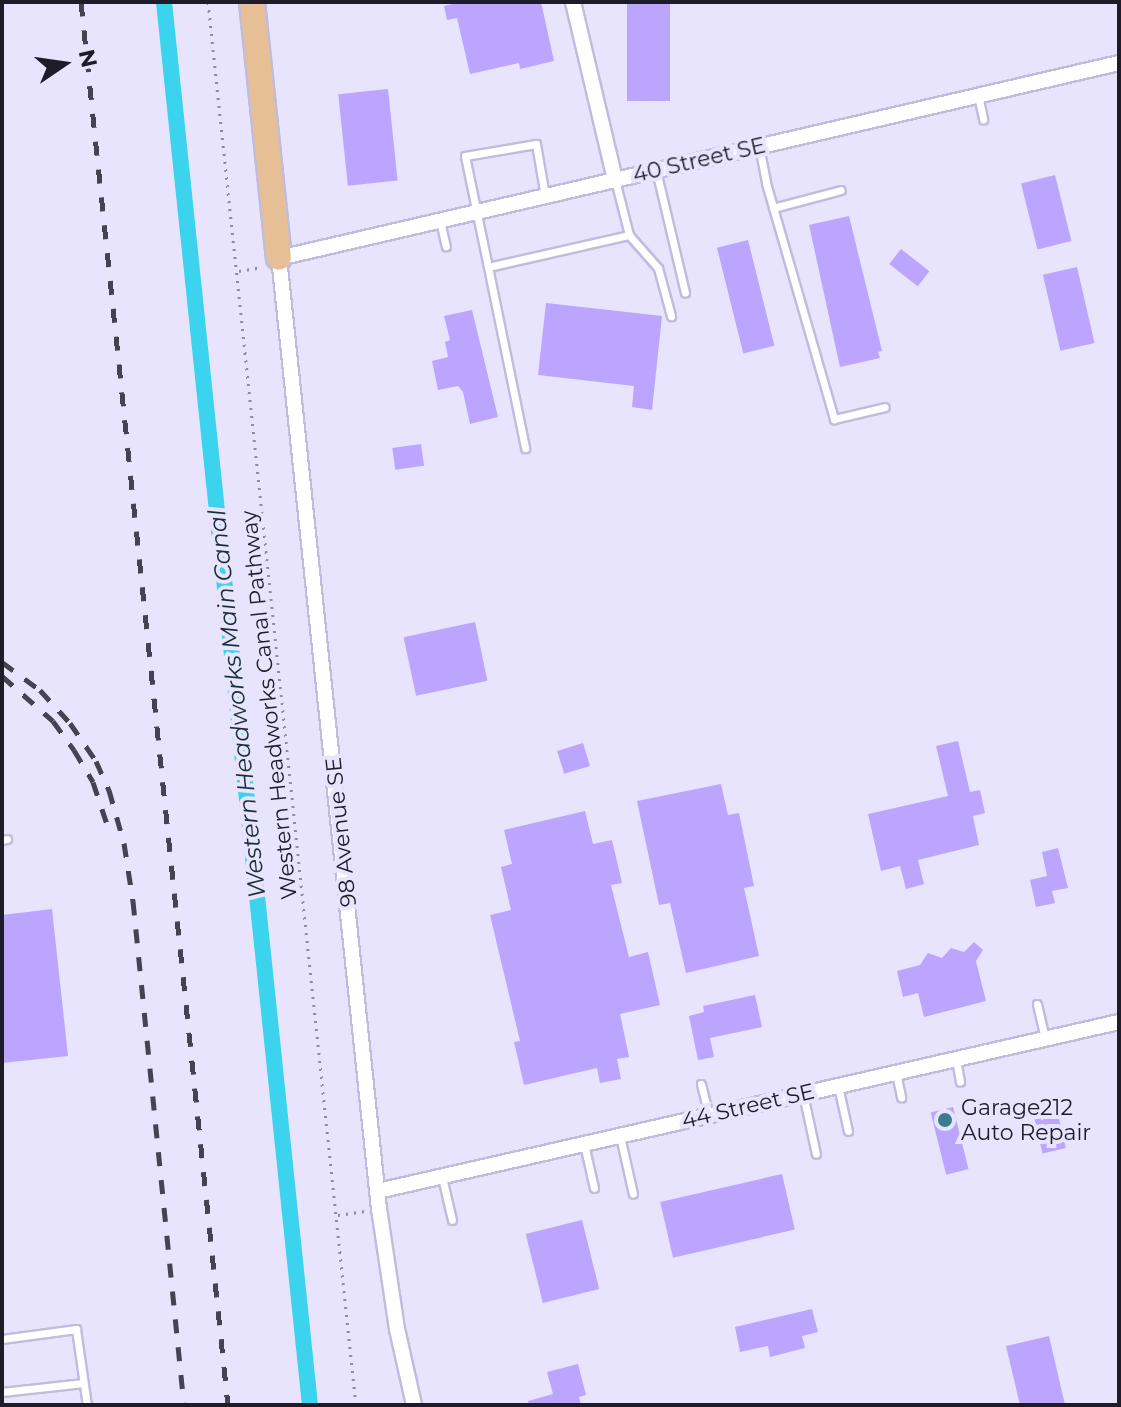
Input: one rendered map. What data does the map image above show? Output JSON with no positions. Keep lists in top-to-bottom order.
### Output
{
  "streets": {
    "street": ["40 Street SE", "98 Avenue SE", "44 Street SE"],
    "path": ["Western Headworks Canal Pathway"]
  },
  "crossings": [
    ["40 Street SE", "98 Avenue SE"],
    ["98 Avenue SE", "44 Street SE"]
  ],
  "water": ["Western Headworks Main Canal"],
  "places": ["Garage212 Auto Repair"],
  "north": "right"
}
